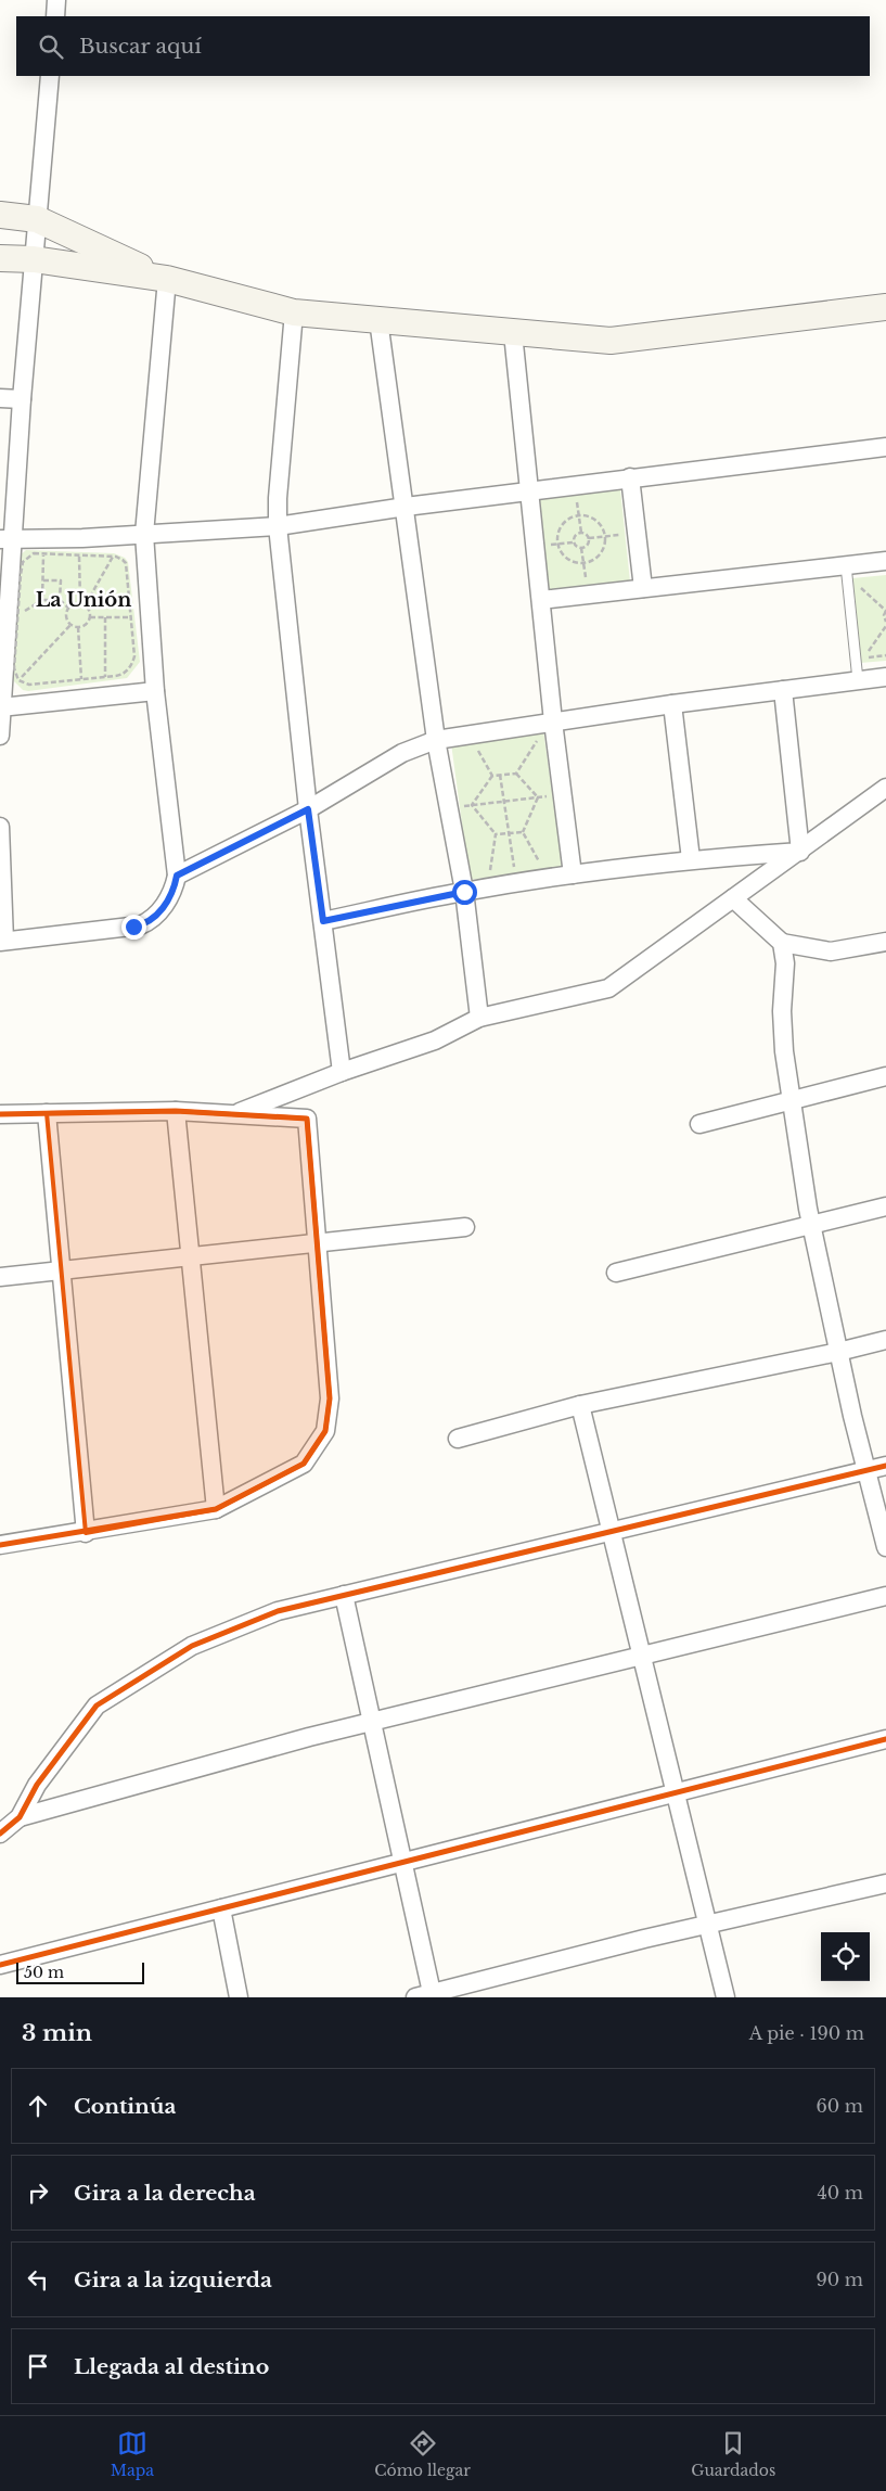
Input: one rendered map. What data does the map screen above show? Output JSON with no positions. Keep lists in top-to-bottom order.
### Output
{
  "districts": ["La Unión"],
  "scale_bar": "50 m",
  "page": {
    "search": "Buscar aquí",
    "scale": "50 m",
    "heading": ["3 min", "A pie · 190 m"],
    "list": [
      ["Continúa", "60 m"],
      ["Gira a la derecha", "40 m"],
      ["Gira a la izquierda", "90 m"],
      "Llegada al destino"
    ],
    "nav": ["Mapa", "Cómo llegar", "Guardados"]
  }
}
